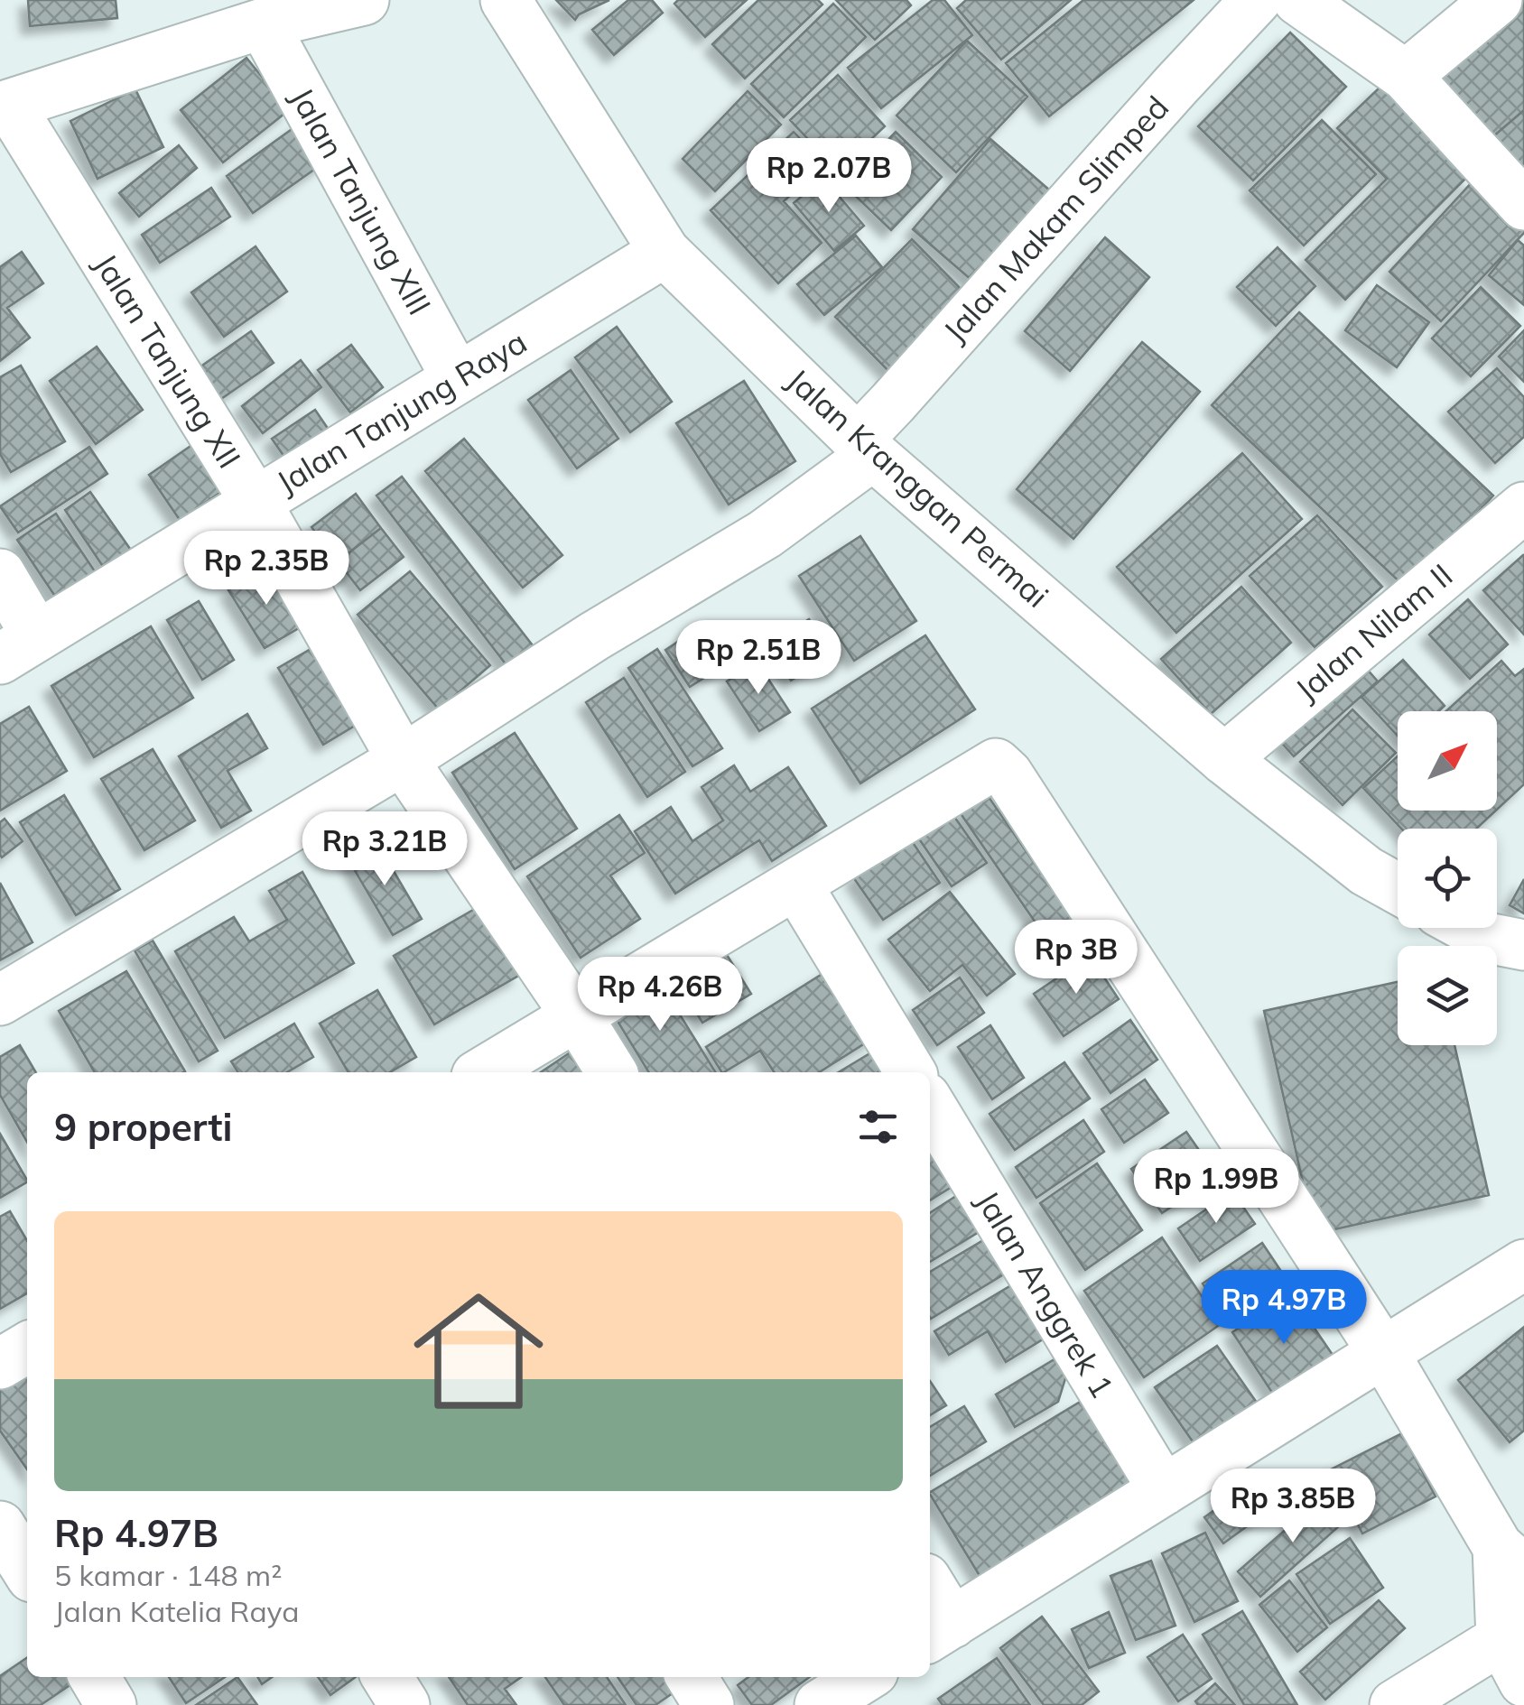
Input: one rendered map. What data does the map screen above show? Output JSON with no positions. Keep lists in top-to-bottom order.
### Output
{
  "streets": {
    "street": [
      "Jalan Tanjung XIII",
      "Jalan Makam Slimped",
      "Jalan Tanjung XII",
      "Jalan Tanjung Raya",
      "Jalan Kranggan Permai",
      "Jalan Nilam II",
      "Jalan Anggrek 1"
    ]
  },
  "crossings": [
    ["Jalan Tanjung XIII", "Jalan Tanjung Raya"],
    ["Jalan Makam Slimped", "Jalan Tanjung XII"],
    ["Jalan Makam Slimped", "Jalan Kranggan Permai"],
    ["Jalan Tanjung XII", "Jalan Tanjung Raya"],
    ["Jalan Tanjung Raya", "Jalan Kranggan Permai"],
    ["Jalan Kranggan Permai", "Jalan Nilam II"]
  ],
  "north": "top right",
  "page": {
    "price": [
      "Rp 2.07B",
      "Rp 2.35B",
      "Rp 2.51B",
      "Rp 3.21B",
      "Rp 3B",
      "Rp 4.26B",
      "Rp 1.99B",
      "Rp 4.97B",
      "Rp 3.85B"
    ],
    "heading": "9 properti",
    "list": [
      {
        "name": "Rp 4.97B",
        "note": "5 kamar · 148 m² · Jalan Katelia Raya"
      }
    ]
  }
}
